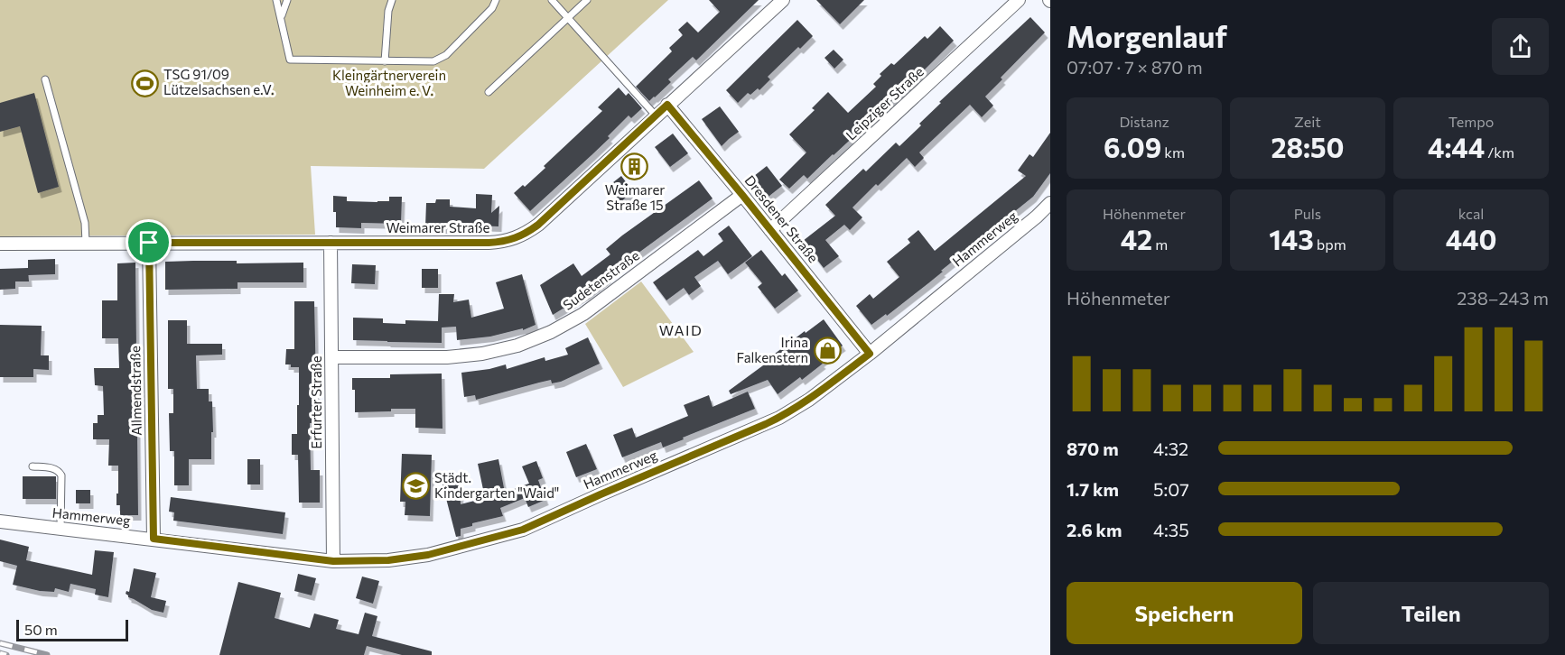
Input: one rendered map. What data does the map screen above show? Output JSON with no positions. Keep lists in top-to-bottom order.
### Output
{
  "streets": {
    "street": [
      "Leipziger Straße",
      "Dresdener Straße",
      "Weimarer Straße",
      "Hammerweg",
      "Sudetenstraße",
      "Allmendstraße",
      "Erfurter Straße"
    ]
  },
  "crossings": [
    ["Leipziger Straße", "Dresdener Straße"],
    ["Dresdener Straße", "Weimarer Straße"],
    ["Dresdener Straße", "Hammerweg"],
    ["Dresdener Straße", "Sudetenstraße"],
    ["Weimarer Straße", "Allmendstraße"],
    ["Weimarer Straße", "Erfurter Straße"],
    ["Hammerweg", "Allmendstraße"],
    ["Hammerweg", "Erfurter Straße"],
    ["Sudetenstraße", "Erfurter Straße"]
  ],
  "districts": ["WAID"],
  "parks": ["Kleingärtnerverein Weinheim e. V."],
  "places": {
    "sports": ["TSG 91/09 Lützelsachsen e.V."],
    "building": ["Weimarer Straße 15"],
    "shop": ["Irina Falkenstern"],
    "school or university": ["Städt. Kindergarten \"Waid\""]
  },
  "scale_bar": "50 m",
  "page": {
    "heading": ["Morgenlauf", "07:07 · 7 × 870 m"],
    "stats": [
      ["Distanz", "6.09 km"],
      ["Zeit", "28:50"],
      ["Tempo", "4:44 /km"],
      ["Höhenmeter", "42 m"],
      ["Puls", "143 bpm"],
      ["kcal", "440"]
    ],
    "chart": ["Höhenmeter", "238–243 m"],
    "list": [
      {
        "name": "870 m",
        "note": "4:32"
      },
      {
        "name": "1.7 km",
        "note": "5:07"
      },
      {
        "name": "2.6 km",
        "note": "4:35"
      }
    ],
    "buttons": ["Speichern", "Teilen"],
    "scale": "50 m"
  }
}
